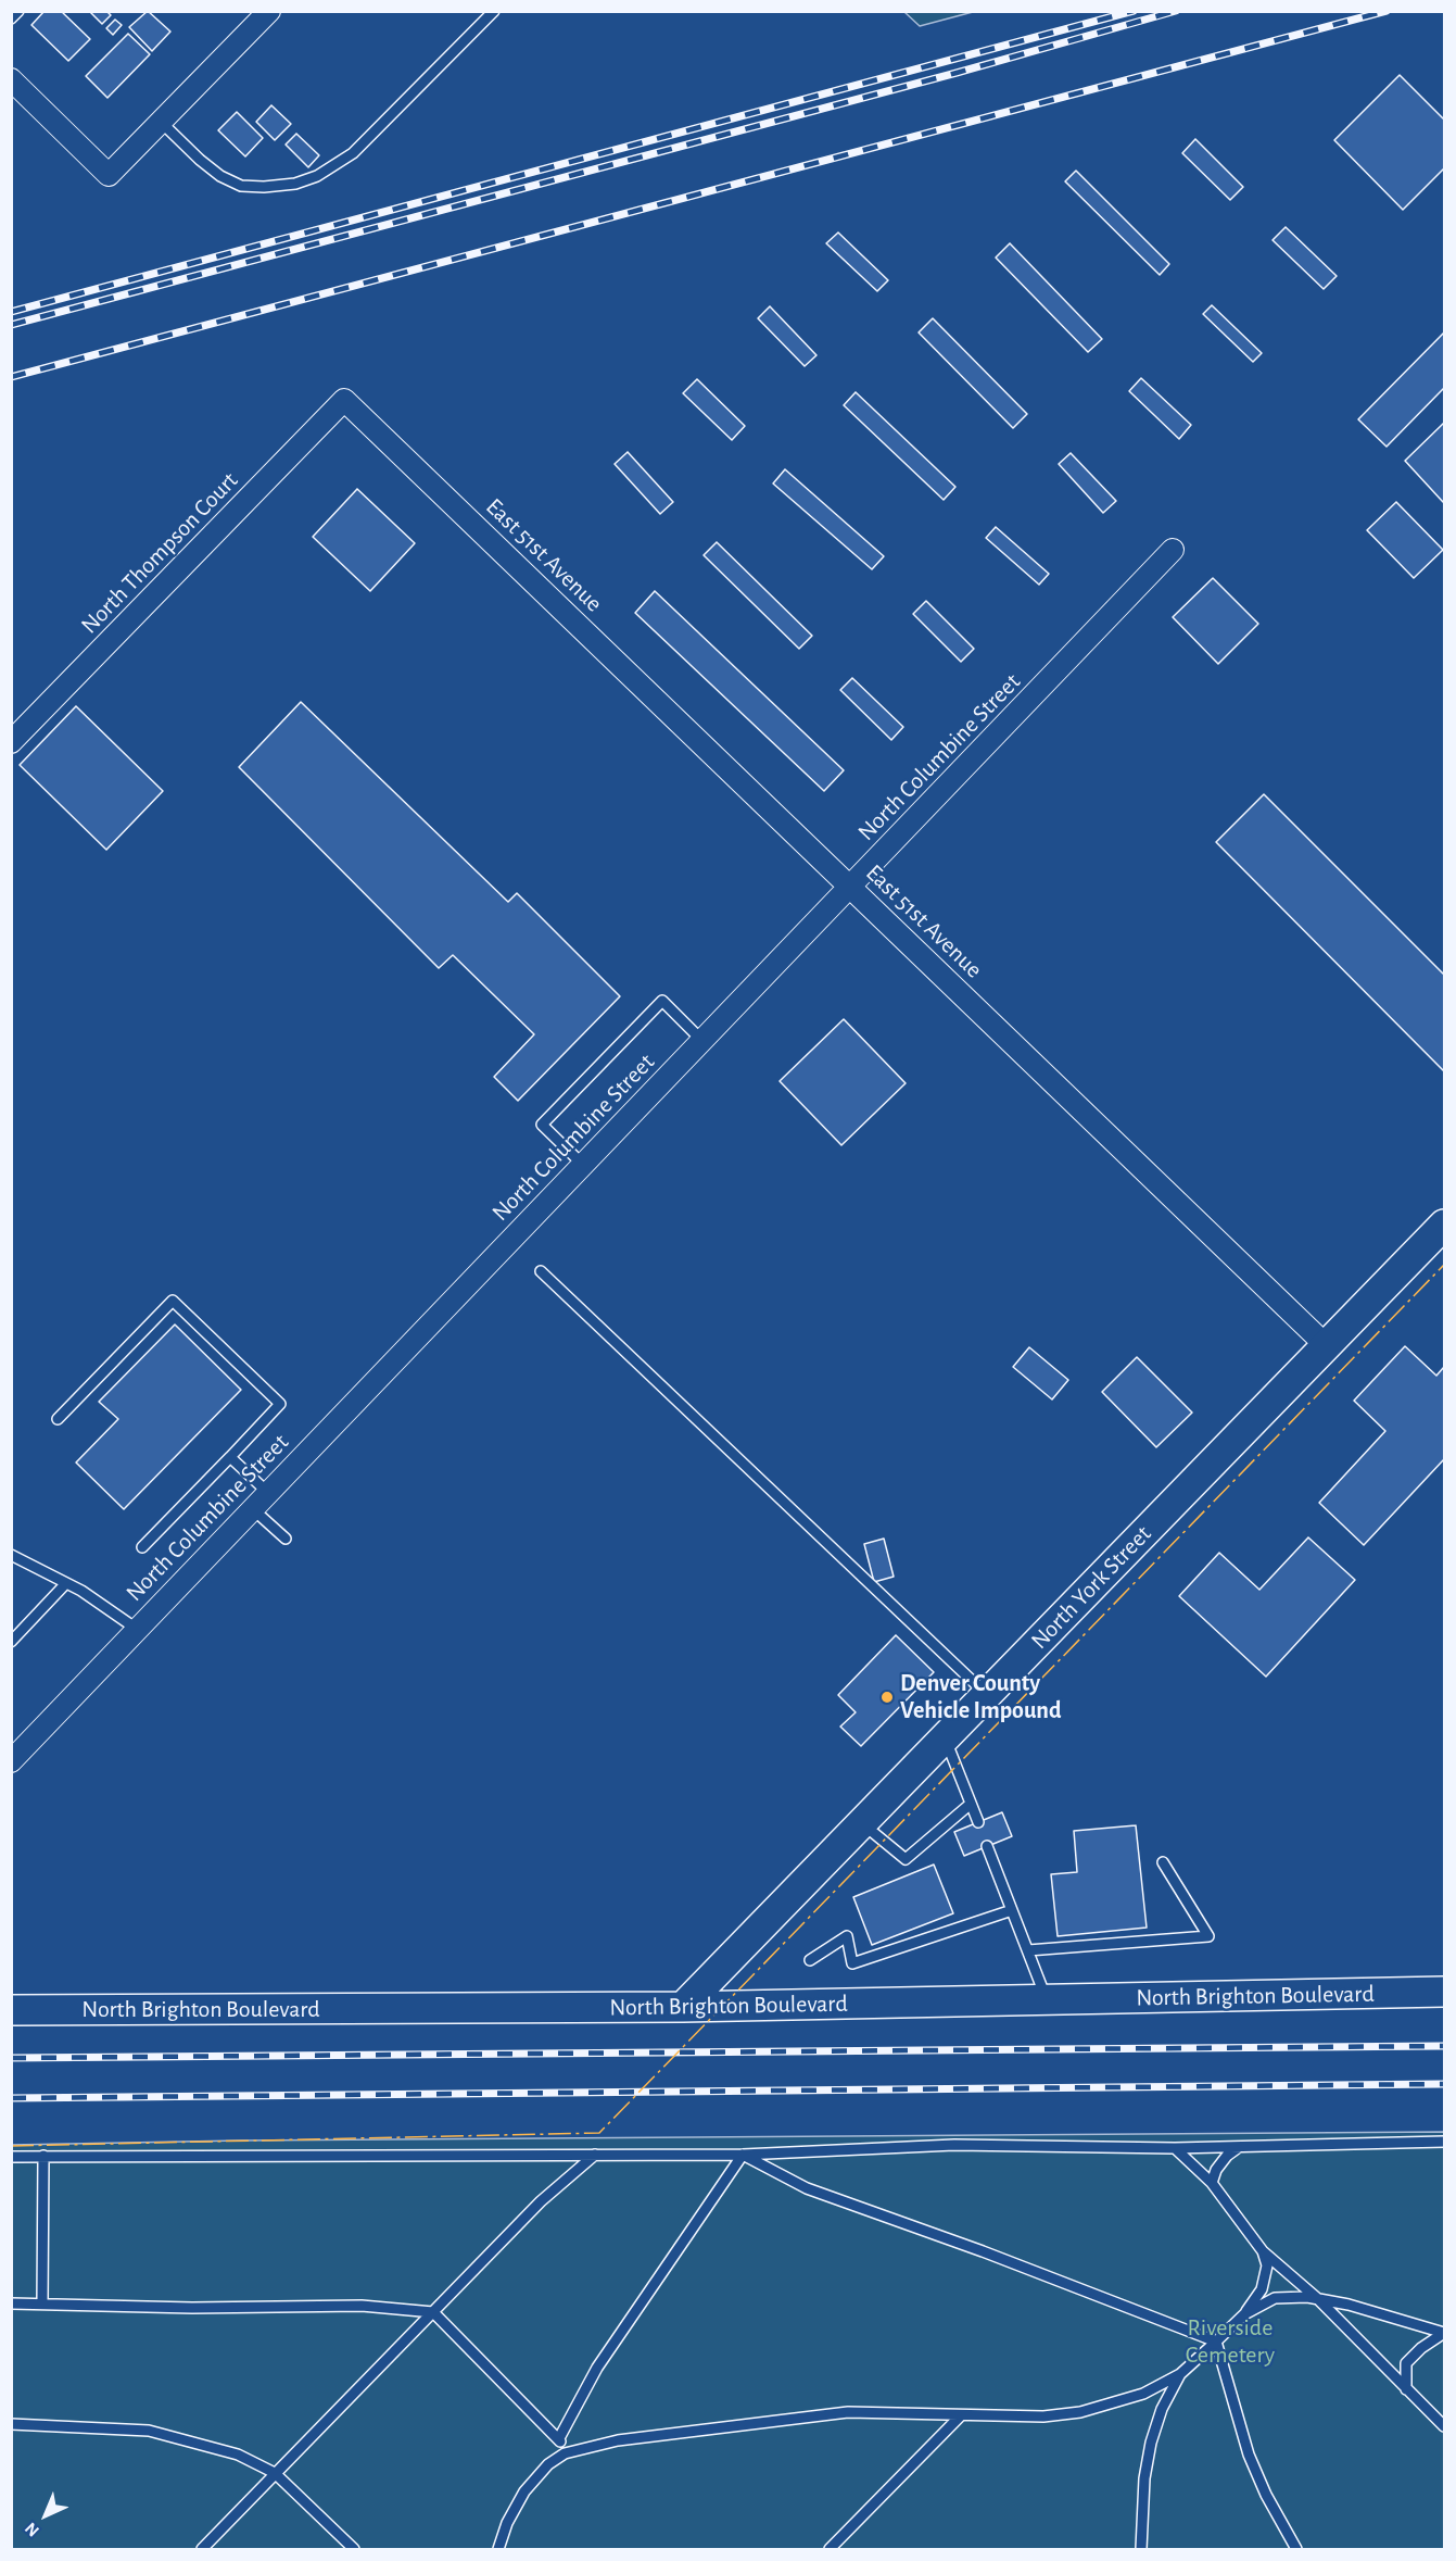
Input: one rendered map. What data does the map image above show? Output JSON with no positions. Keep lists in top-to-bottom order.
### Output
{
  "streets": {
    "main road": ["North York Street", "North Brighton Boulevard"],
    "street": ["North Thompson Court", "East 51st Avenue", "North Columbine Street"]
  },
  "crossings": [
    ["North Thompson Court", "East 51st Avenue"],
    ["East 51st Avenue", "North Columbine Street"],
    ["East 51st Avenue", "North York Street"],
    ["North York Street", "North Brighton Boulevard"]
  ],
  "parks": ["Riverside Cemetery"],
  "places": ["Denver County Vehicle Impound"],
  "north": "bottom left"
}
